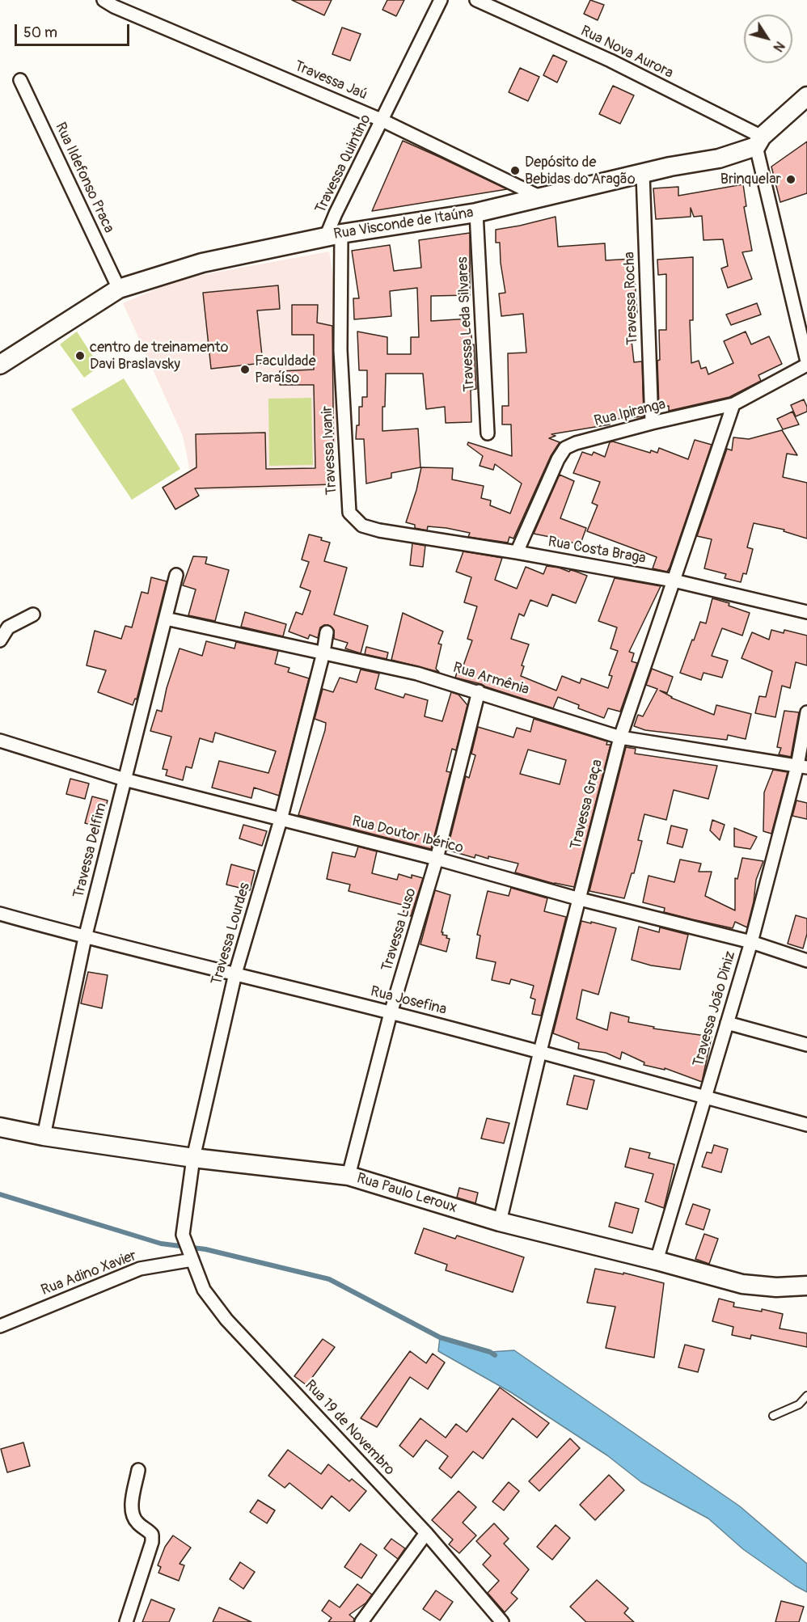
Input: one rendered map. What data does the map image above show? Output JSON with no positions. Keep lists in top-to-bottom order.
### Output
{
  "streets": {
    "main road": ["Rua Visconde de Itaúna", "Rua Paulo Leroux"],
    "street": [
      "Rua Nova Aurora",
      "Travessa Jaú",
      "Travessa Quintino",
      "Rua Ildefonso Praca",
      "Travessa Rocha",
      "Travessa Leda Silvares",
      "Rua Ipiranga",
      "Travessa Ivanir",
      "Rua Costa Braga",
      "Rua Armênia",
      "Travessa Graça",
      "Rua Doutor Ibérico",
      "Travessa Delfim",
      "Travessa Luso",
      "Travessa Lourdes",
      "Rua Josefina",
      "Travessa João Diniz",
      "Rua Adino Xavier",
      "Rua 19 de Novembro"
    ]
  },
  "crossings": [
    ["Rua Nova Aurora", "Rua Visconde de Itaúna"],
    ["Travessa Jaú", "Travessa Quintino"],
    ["Travessa Jaú", "Rua Visconde de Itaúna"],
    ["Travessa Quintino", "Rua Visconde de Itaúna"],
    ["Travessa Quintino", "Travessa Ivanir"],
    ["Rua Ildefonso Praca", "Rua Visconde de Itaúna"],
    ["Rua Visconde de Itaúna", "Travessa Rocha"],
    ["Rua Visconde de Itaúna", "Travessa Leda Silvares"],
    ["Rua Visconde de Itaúna", "Travessa Ivanir"],
    ["Travessa Rocha", "Rua Ipiranga"],
    ["Rua Ipiranga", "Rua Costa Braga"],
    ["Rua Ipiranga", "Travessa Graça"],
    ["Travessa Ivanir", "Rua Costa Braga"],
    ["Rua Costa Braga", "Travessa Graça"],
    ["Rua Armênia", "Travessa Graça"],
    ["Rua Armênia", "Travessa Delfim"],
    ["Rua Armênia", "Travessa Luso"],
    ["Rua Armênia", "Travessa Lourdes"],
    ["Rua Armênia", "Travessa João Diniz"],
    ["Travessa Graça", "Rua Doutor Ibérico"],
    ["Travessa Graça", "Rua Josefina"],
    ["Travessa Graça", "Rua Paulo Leroux"],
    ["Rua Doutor Ibérico", "Travessa Delfim"],
    ["Rua Doutor Ibérico", "Travessa Luso"],
    ["Rua Doutor Ibérico", "Travessa Lourdes"],
    ["Rua Doutor Ibérico", "Travessa João Diniz"],
    ["Travessa Delfim", "Rua Josefina"],
    ["Travessa Delfim", "Rua Paulo Leroux"],
    ["Travessa Luso", "Rua Josefina"],
    ["Travessa Luso", "Rua Paulo Leroux"],
    ["Travessa Lourdes", "Rua Josefina"],
    ["Travessa Lourdes", "Rua Paulo Leroux"],
    ["Travessa Lourdes", "Rua 19 de Novembro"],
    ["Rua Josefina", "Travessa João Diniz"],
    ["Travessa João Diniz", "Rua Paulo Leroux"],
    ["Rua Adino Xavier", "Rua 19 de Novembro"]
  ],
  "places": [
    "Depósito de Bebidas do Aragão",
    "Brinquelar",
    "centro de treinamento Davi Braslavsky",
    "Faculdade Paraíso"
  ],
  "scale_bar": "50 m",
  "north": "bottom right"
}
